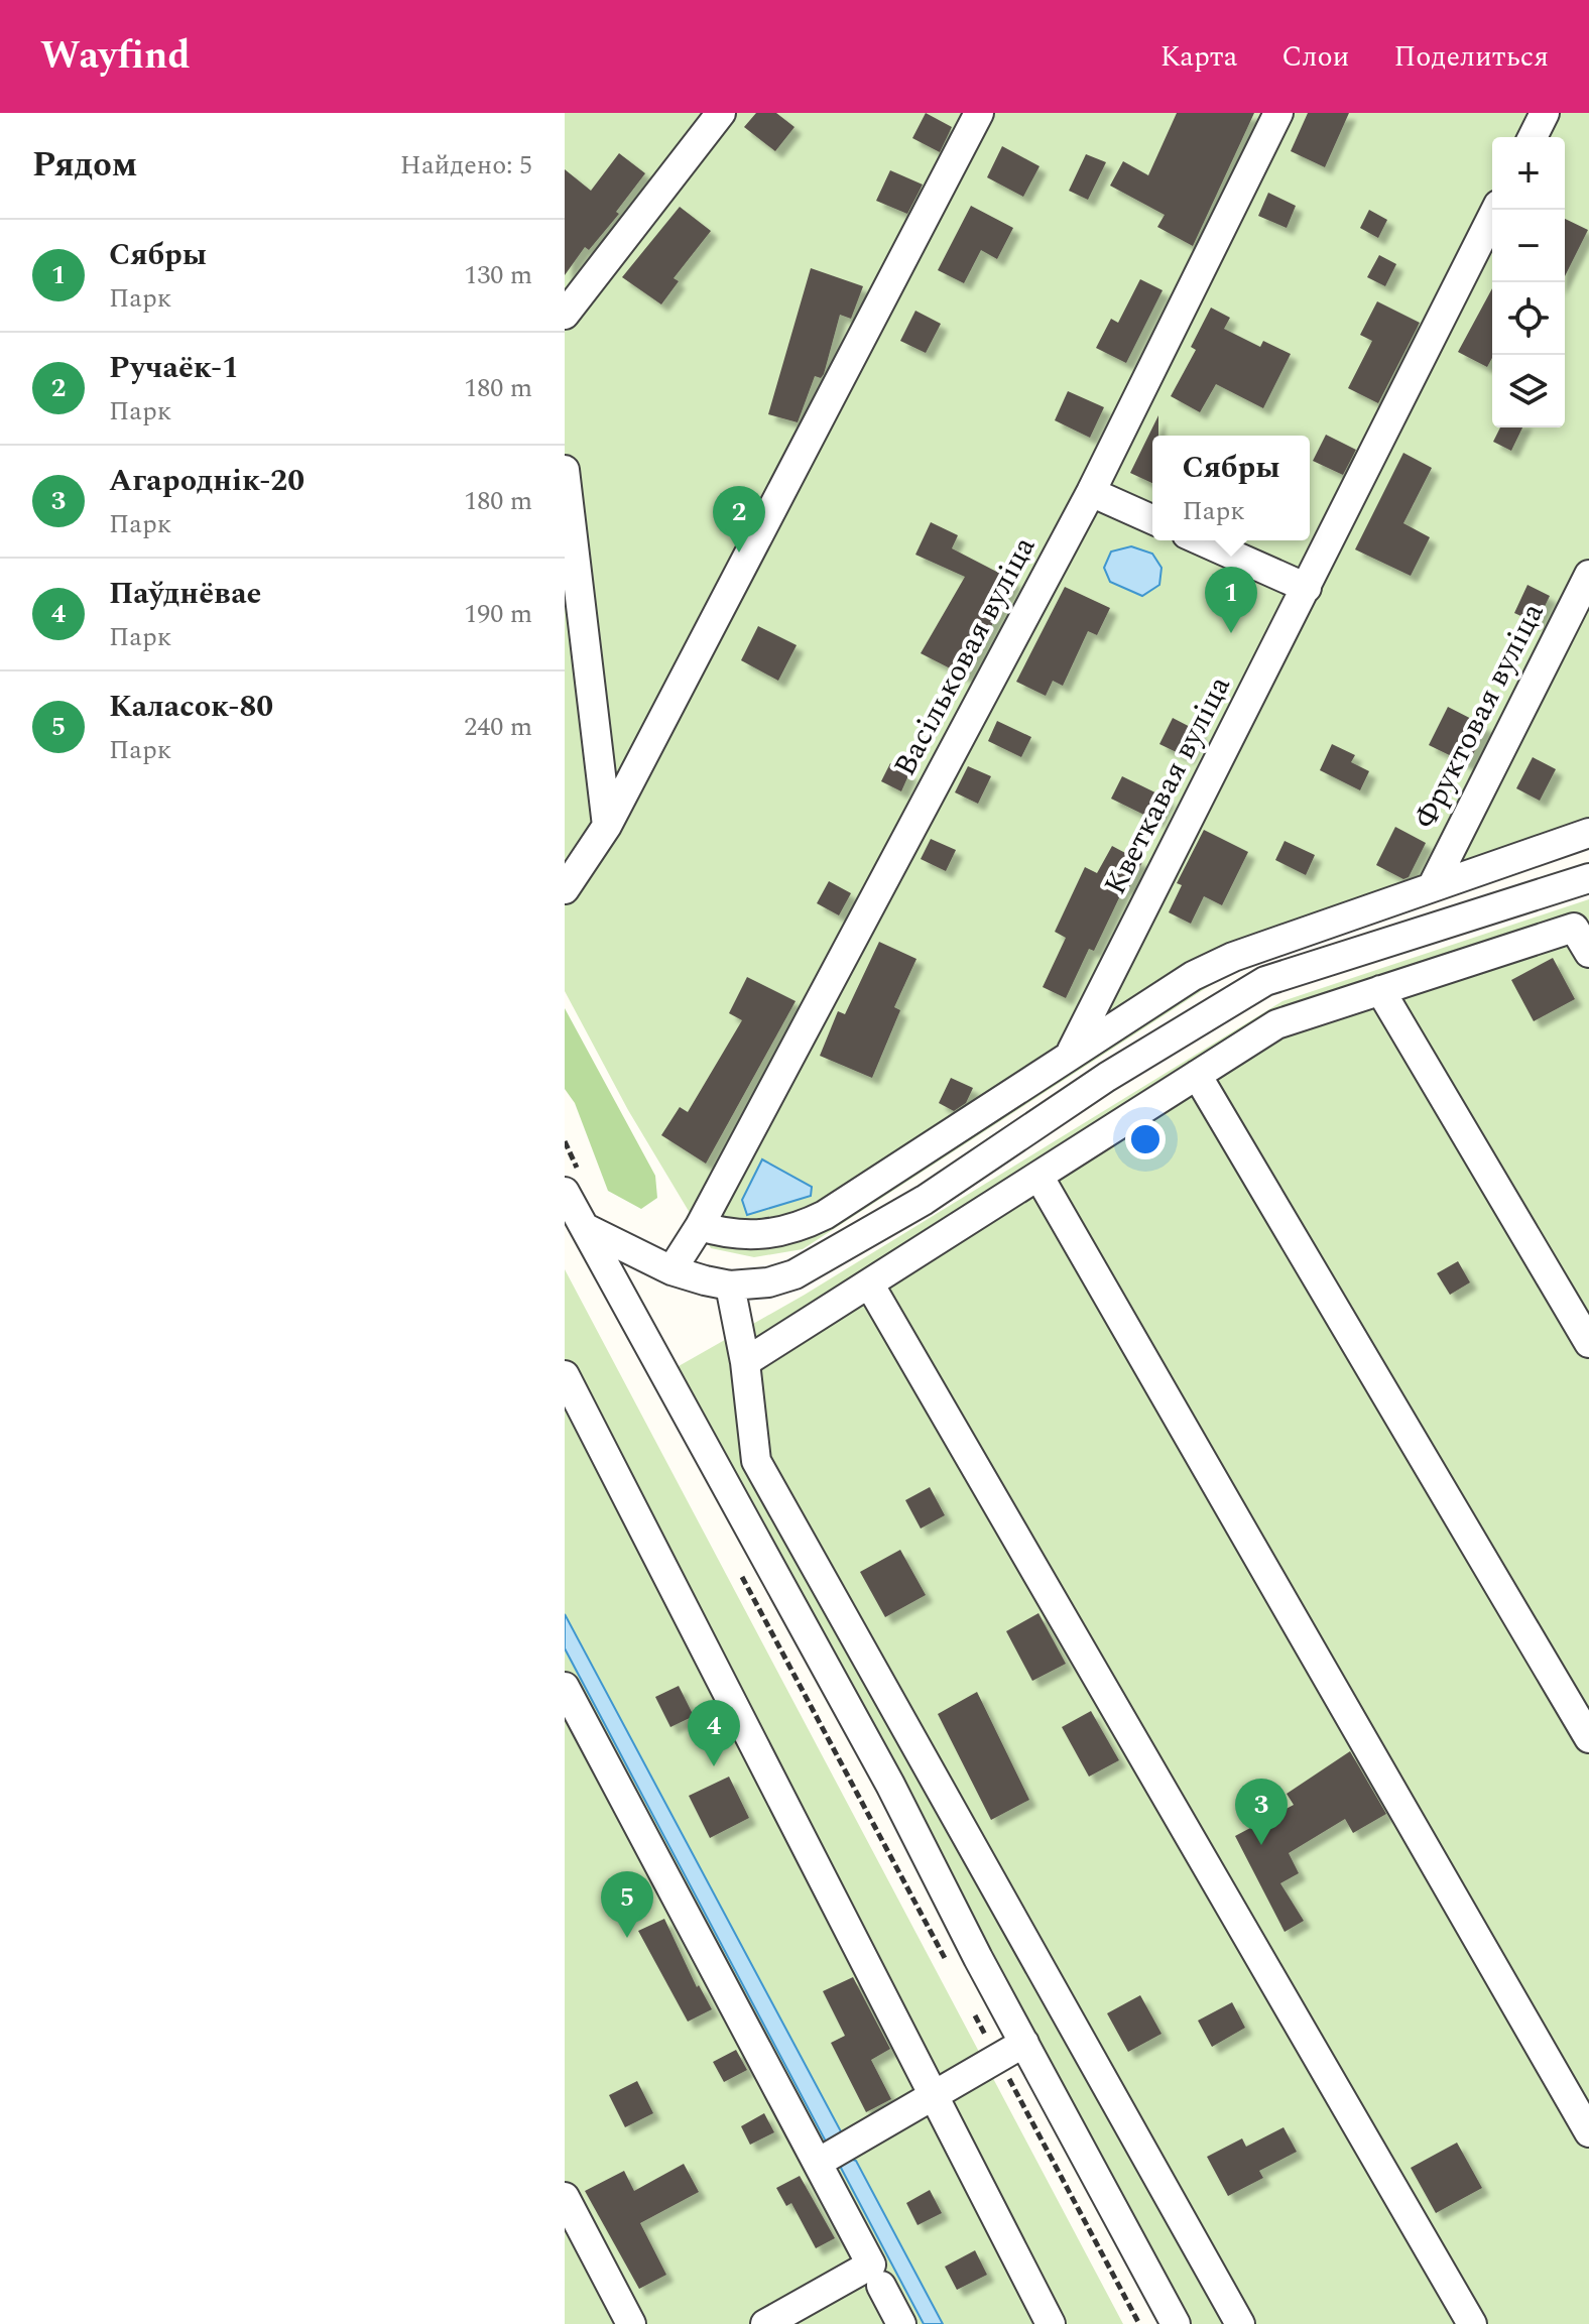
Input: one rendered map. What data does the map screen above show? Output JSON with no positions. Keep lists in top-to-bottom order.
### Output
{
  "streets": {
    "street": ["Васільковая вуліца", "Фруктовая вуліца", "Кветкавая вуліца"]
  },
  "page": {
    "header": "Wayfind",
    "nav": ["Карта", "Слои", "Поделиться"],
    "heading": ["Рядом", "Найдено: 5"],
    "map_buttons": ["+", "−"],
    "list": [
      {
        "mark": "1",
        "name": "Сябры",
        "note": "Парк",
        "value": "130 m"
      },
      {
        "mark": "2",
        "name": "Ручаёк-1",
        "note": "Парк",
        "value": "180 m"
      },
      {
        "mark": "3",
        "name": "Агароднік-20",
        "note": "Парк",
        "value": "180 m"
      },
      {
        "mark": "4",
        "name": "Паўднёвае",
        "note": "Парк",
        "value": "190 m"
      },
      {
        "mark": "5",
        "name": "Каласок-80",
        "note": "Парк",
        "value": "240 m"
      }
    ],
    "popup": ["Сябры", "Парк"],
    "pins": [
      "2",
      "1",
      "4",
      "3",
      "5"
    ]
  }
}
